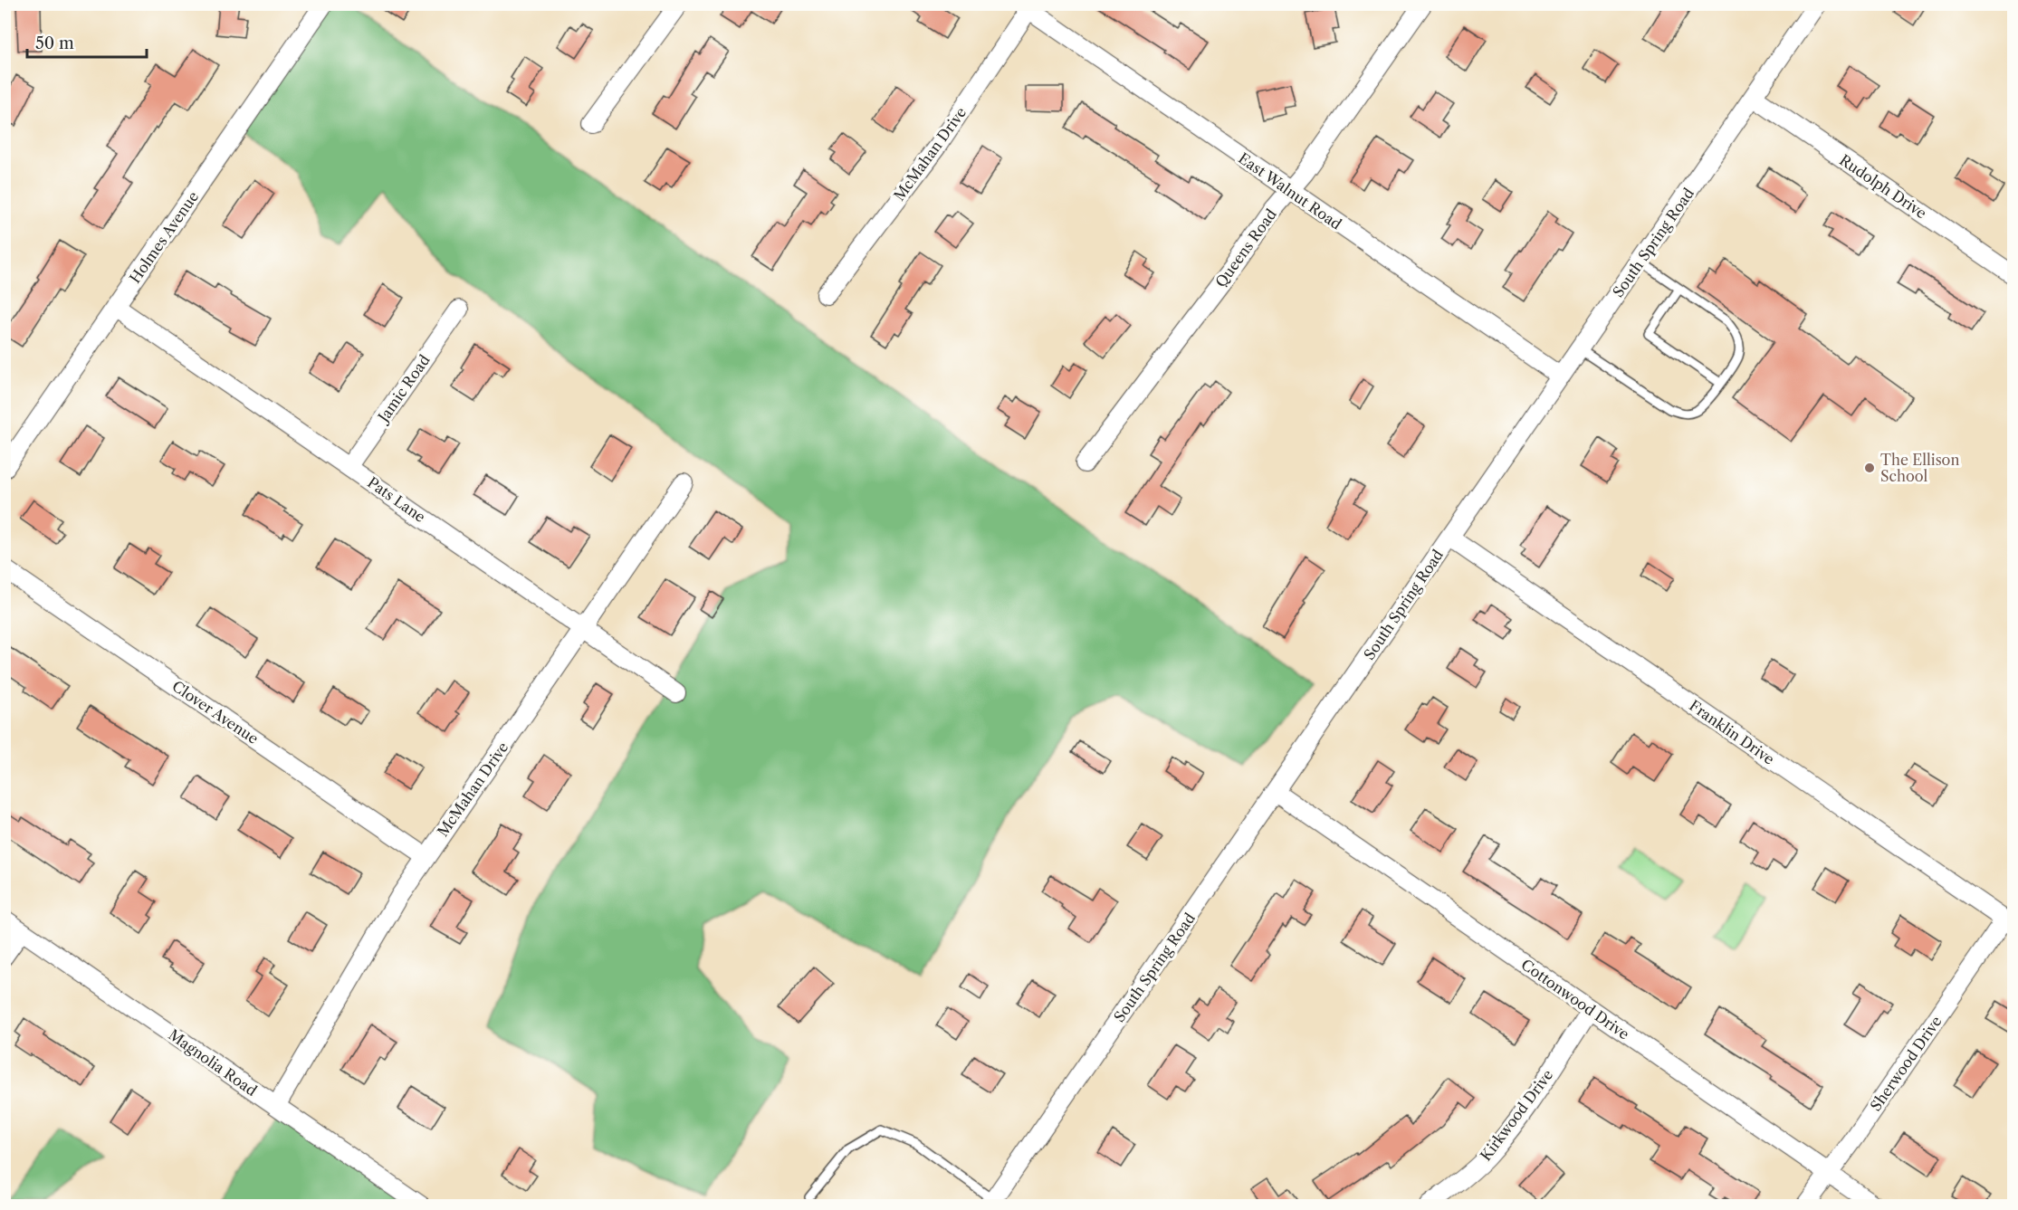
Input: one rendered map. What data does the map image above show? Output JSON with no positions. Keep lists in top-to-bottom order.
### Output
{
  "streets": {
    "street": [
      "McMahan Drive",
      "Rudolph Drive",
      "East Walnut Road",
      "Holmes Avenue",
      "South Spring Road",
      "Queens Road",
      "Jamic Road",
      "Pats Lane",
      "Clover Avenue",
      "Franklin Drive",
      "Cottonwood Drive",
      "Magnolia Road",
      "Sherwood Drive",
      "Kirkwood Drive"
    ]
  },
  "crossings": [
    ["McMahan Drive", "East Walnut Road"],
    ["McMahan Drive", "Pats Lane"],
    ["McMahan Drive", "Clover Avenue"],
    ["McMahan Drive", "Magnolia Road"],
    ["Rudolph Drive", "South Spring Road"],
    ["East Walnut Road", "South Spring Road"],
    ["East Walnut Road", "Queens Road"],
    ["Holmes Avenue", "Pats Lane"],
    ["South Spring Road", "Franklin Drive"],
    ["South Spring Road", "Cottonwood Drive"],
    ["Jamic Road", "Pats Lane"],
    ["Franklin Drive", "Sherwood Drive"],
    ["Cottonwood Drive", "Sherwood Drive"],
    ["Cottonwood Drive", "Kirkwood Drive"]
  ],
  "places": ["The Ellison School"],
  "scale_bar": "50 m"
}
